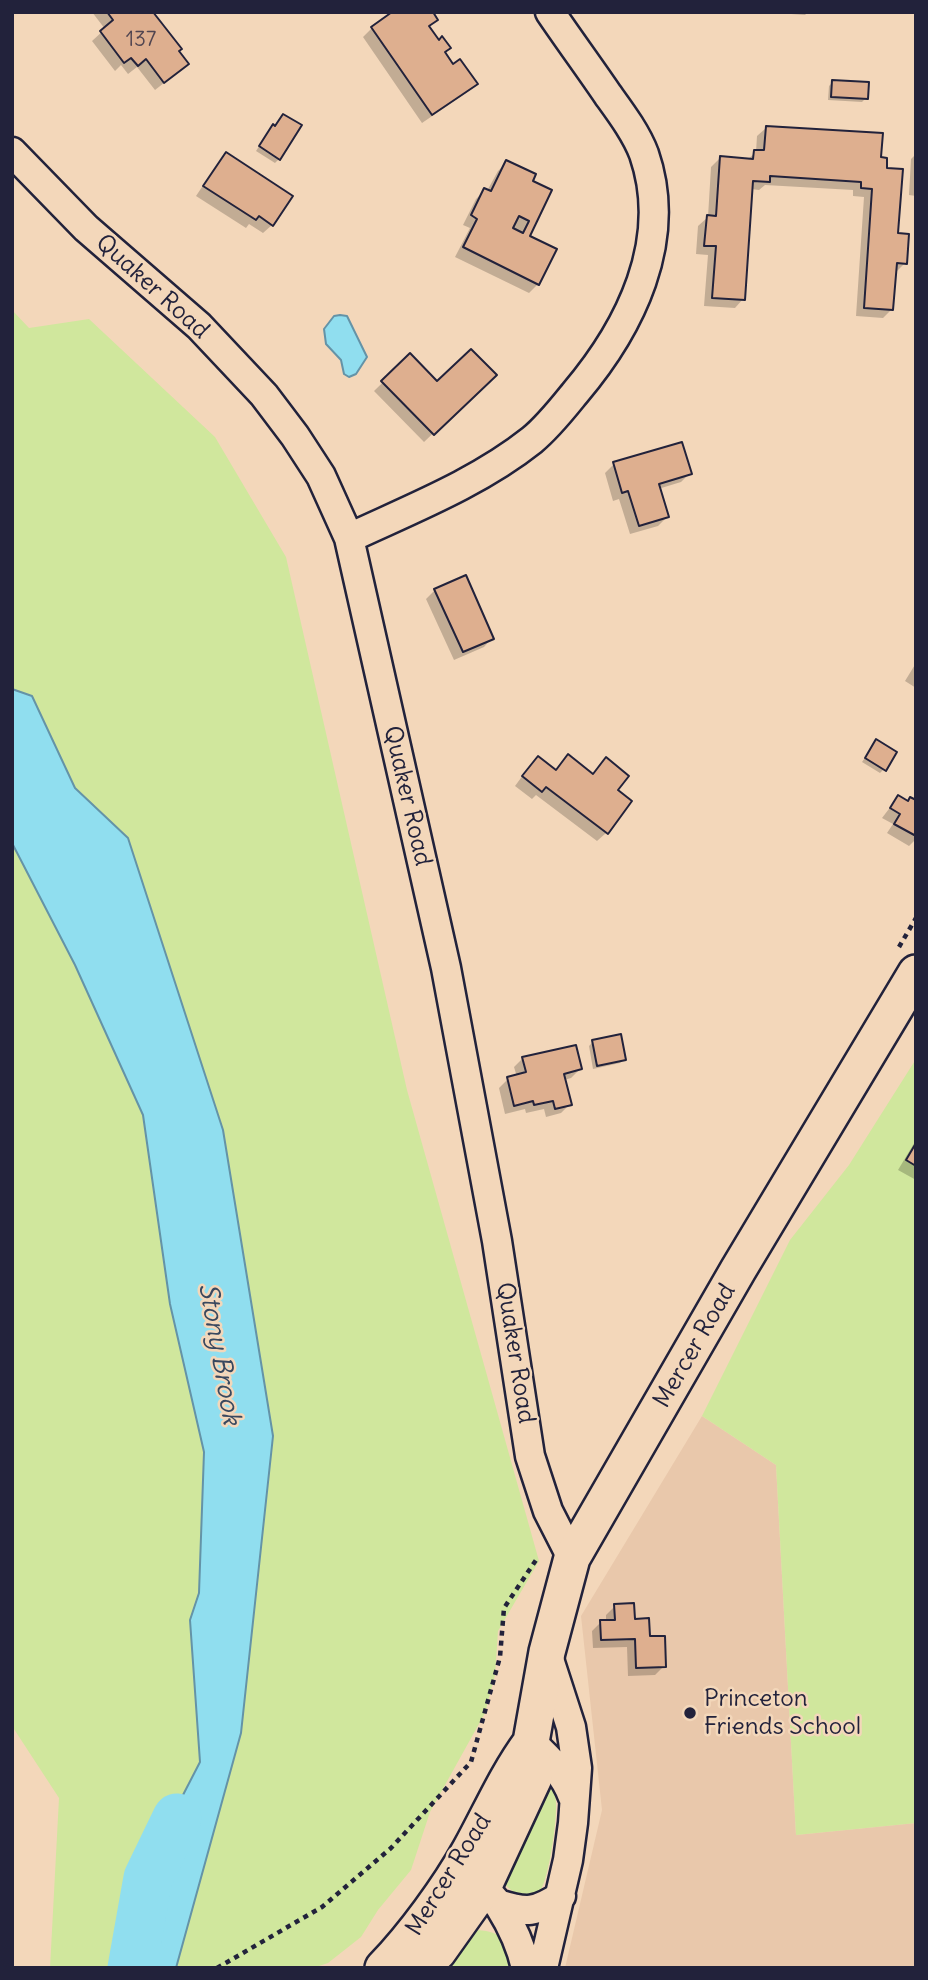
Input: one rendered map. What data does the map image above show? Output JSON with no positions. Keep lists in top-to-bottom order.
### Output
{
  "streets": {
    "main road": ["Mercer Road"],
    "street": ["Quaker Road"]
  },
  "crossings": [
    ["Quaker Road", "Mercer Road"]
  ],
  "water": ["Stony Brook"],
  "places": ["Princeton Friends School"],
  "house_numbers": ["137"]
}
